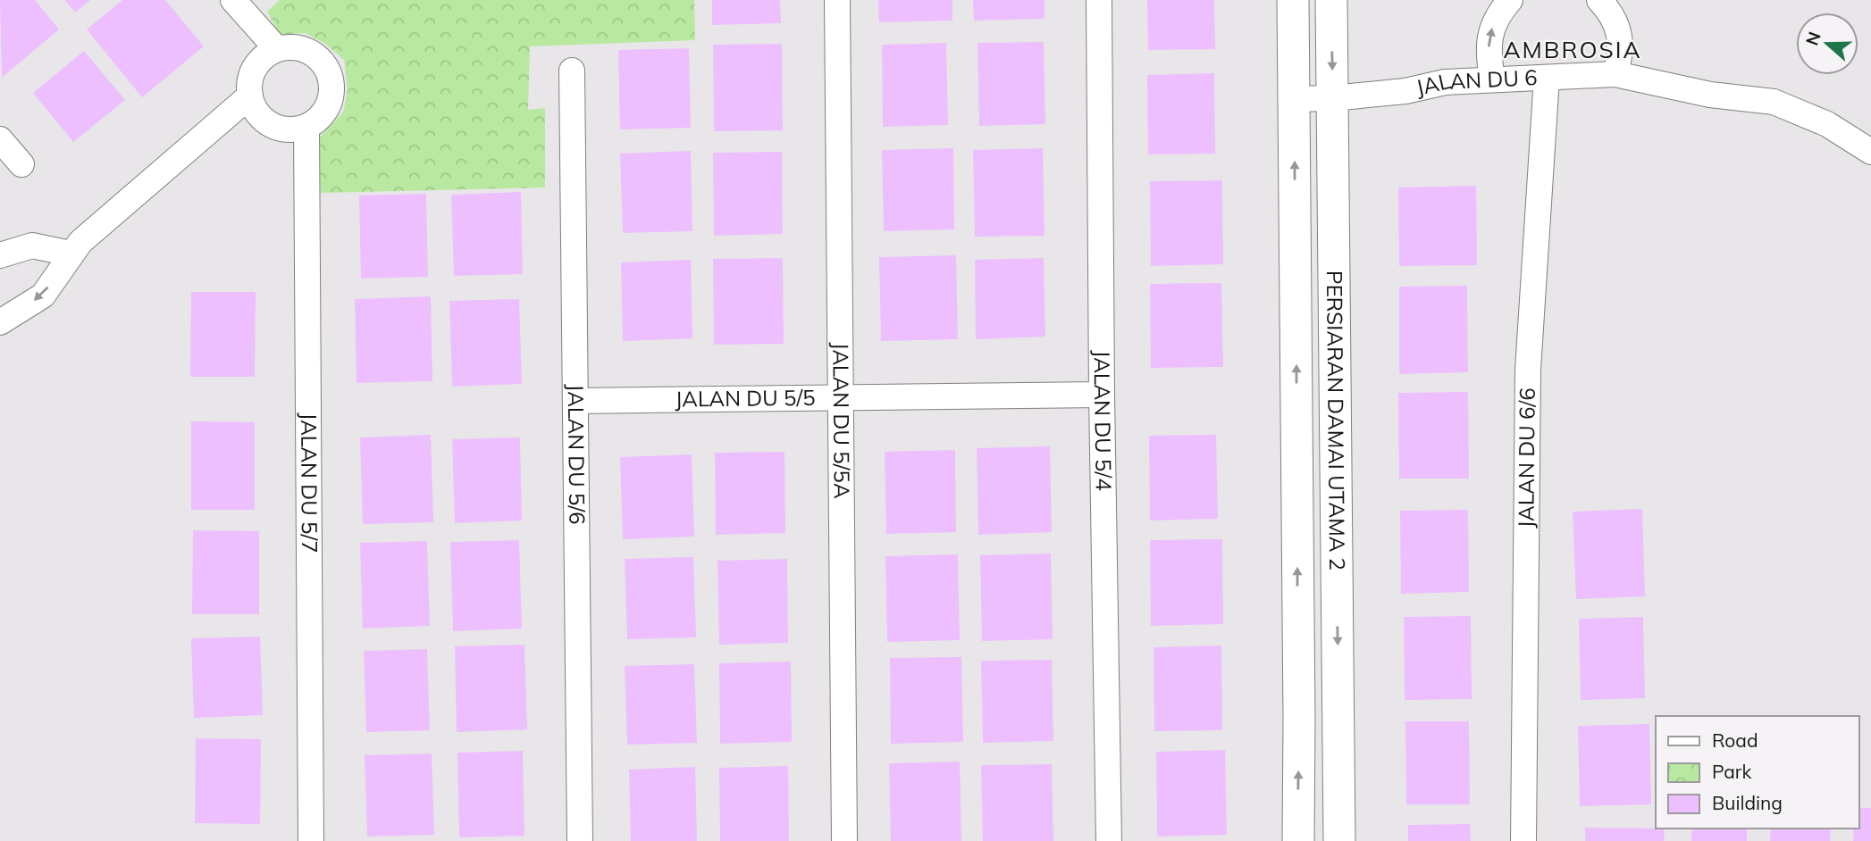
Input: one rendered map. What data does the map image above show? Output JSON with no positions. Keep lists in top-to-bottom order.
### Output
{
  "streets": {
    "street": [
      "JALAN DU 6",
      "JALAN DU 5/5",
      "JALAN DU 5/5A",
      "JALAN DU 5/4",
      "PERSIARAN DAMAI UTAMA 2",
      "JALAN DU 5/6",
      "JALAN DU 6/6",
      "JALAN DU 5/7"
    ]
  },
  "crossings": [
    ["JALAN DU 6", "PERSIARAN DAMAI UTAMA 2"],
    ["JALAN DU 6", "JALAN DU 6/6"],
    ["JALAN DU 5/5", "JALAN DU 5/5A"],
    ["JALAN DU 5/5", "JALAN DU 5/4"],
    ["JALAN DU 5/5", "JALAN DU 5/6"]
  ],
  "districts": ["AMBROSIA"],
  "legend": ["Road", "Park", "Building"],
  "north": "left"
}
